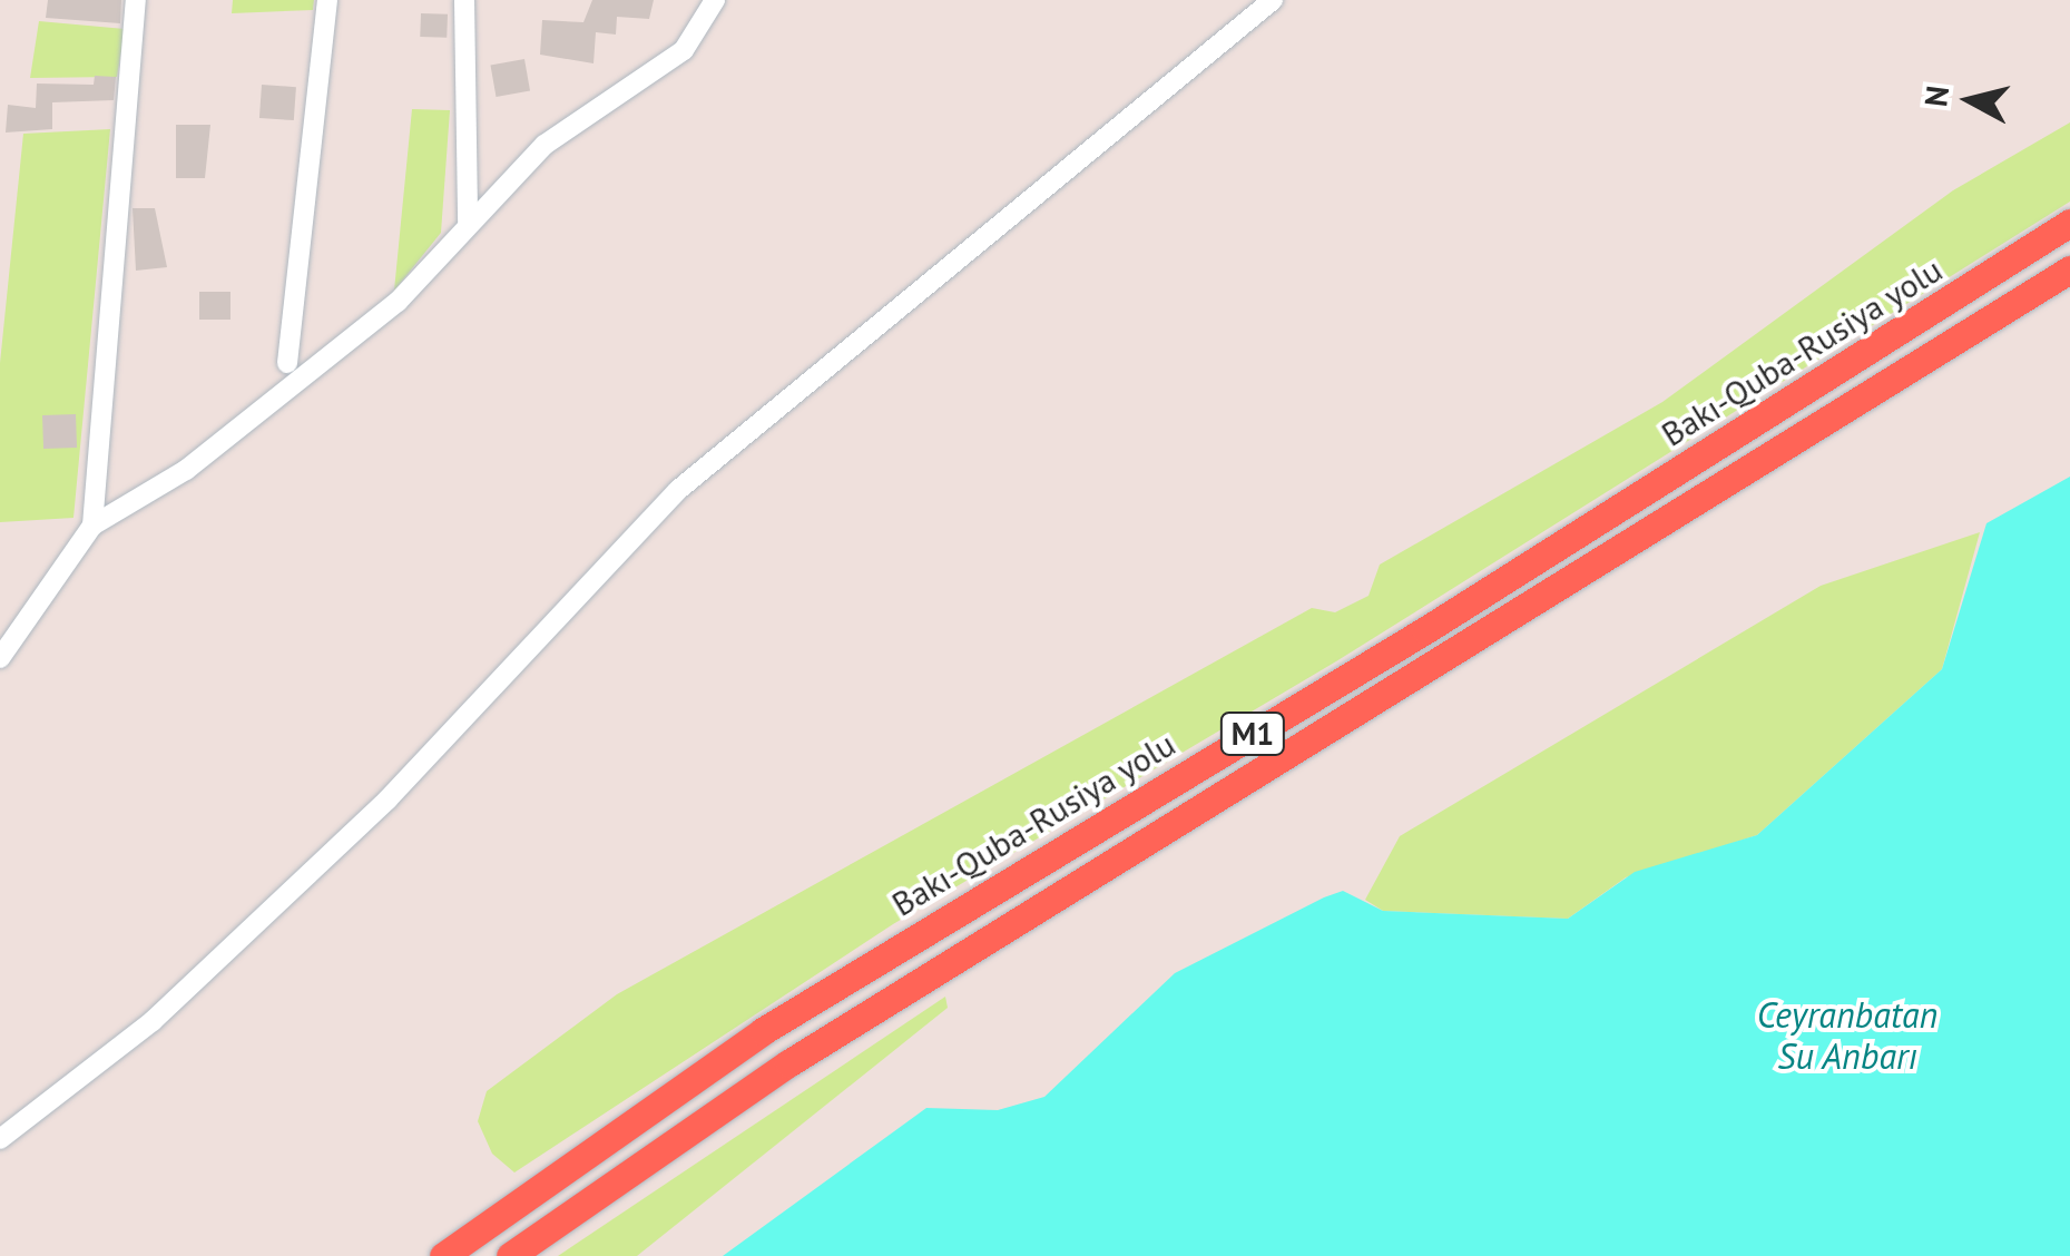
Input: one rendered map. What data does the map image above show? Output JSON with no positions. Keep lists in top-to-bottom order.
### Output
{
  "streets": {
    "highway": ["Bakı-Quba-Rusiya yolu", "M1"]
  },
  "water": ["Ceyranbatan Su Anbarı"],
  "north": "left"
}
